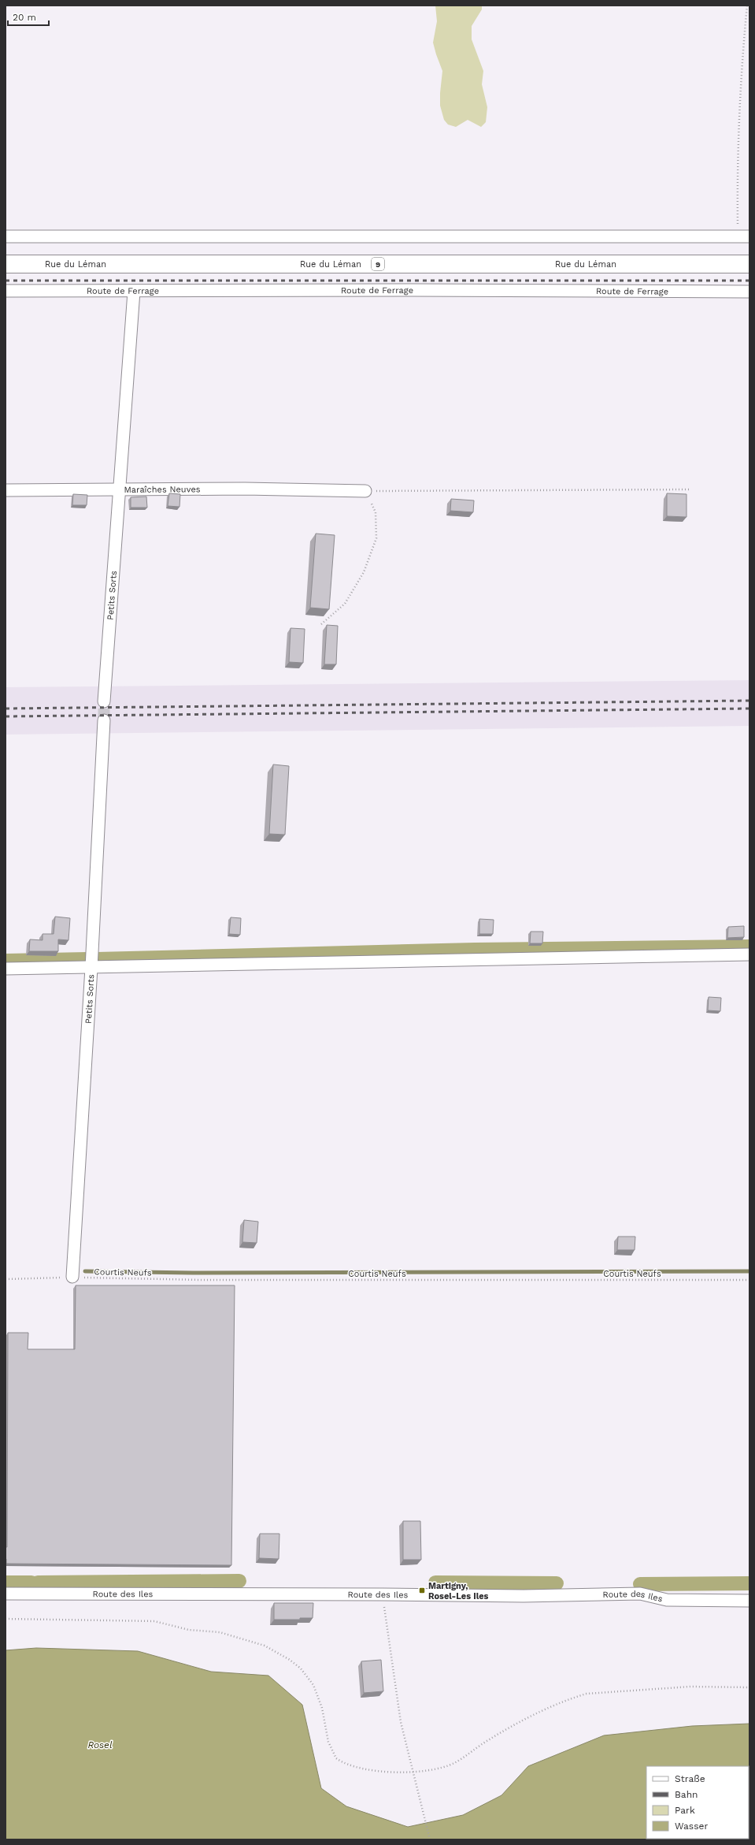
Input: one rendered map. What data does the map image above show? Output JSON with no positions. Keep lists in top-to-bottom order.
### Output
{
  "streets": {
    "main road": ["Rue du Léman", "9"],
    "street": [
      "Route de Ferrage",
      "Maraîches Neuves",
      "Petits Sorts",
      "Route des Iles"
    ],
    "path": ["Courtis Neufs"]
  },
  "crossings": [
    ["Route de Ferrage", "Maraîches Neuves"],
    ["Maraîches Neuves", "Petits Sorts"],
    ["Petits Sorts", "Courtis Neufs"]
  ],
  "water": ["Rosel"],
  "places": {
    "transit": ["Martigny, Rosel-Les Iles"]
  },
  "legend": [
    "Straße",
    "Bahn",
    "Park",
    "Wasser"
  ],
  "scale_bar": "20 m"
}
